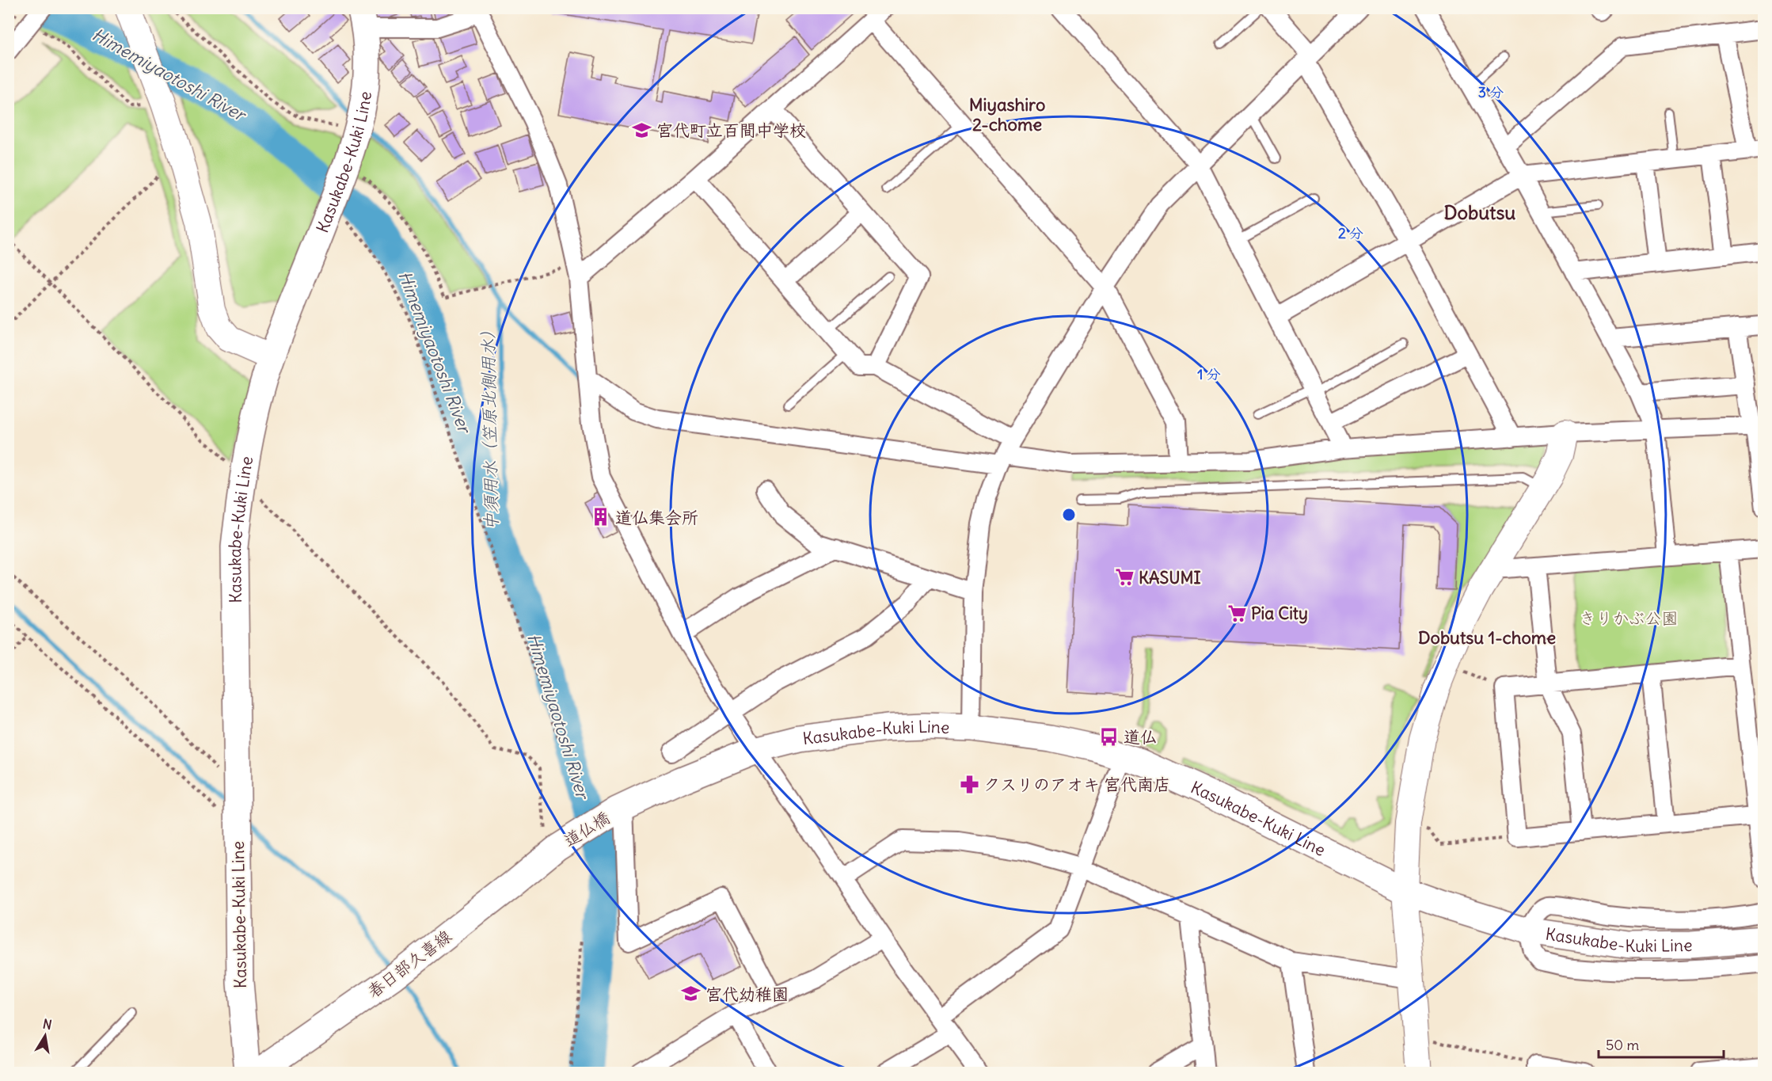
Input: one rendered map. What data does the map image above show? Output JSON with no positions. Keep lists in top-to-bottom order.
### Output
{
  "streets": {
    "main road": ["Kasukabe-Kuki Line", "道仏橋", "春日部久喜線"]
  },
  "crossings": [
    ["Kasukabe-Kuki Line", "道仏橋"],
    ["道仏橋", "春日部久喜線"]
  ],
  "districts": ["Miyashiro 2-chome", "Dobutsu", "Dobutsu 1-chome"],
  "water": ["Himemiyaotoshi River", "中須用水（笠原北側用水）"],
  "parks": ["きりかぶ公園"],
  "places": {
    "school or university": ["宮代町立百間中学校", "宮代幼稚園"],
    "building": ["道仏集会所"],
    "supermarket": ["KASUMI", "Pia City"],
    "bus stop": ["道仏"],
    "pharmacy": ["クスリのアオキ 宮代南店"]
  },
  "scale_bar": "50 m",
  "north": "top",
  "rings": ["3 分", "2 分", "1 分"]
}
